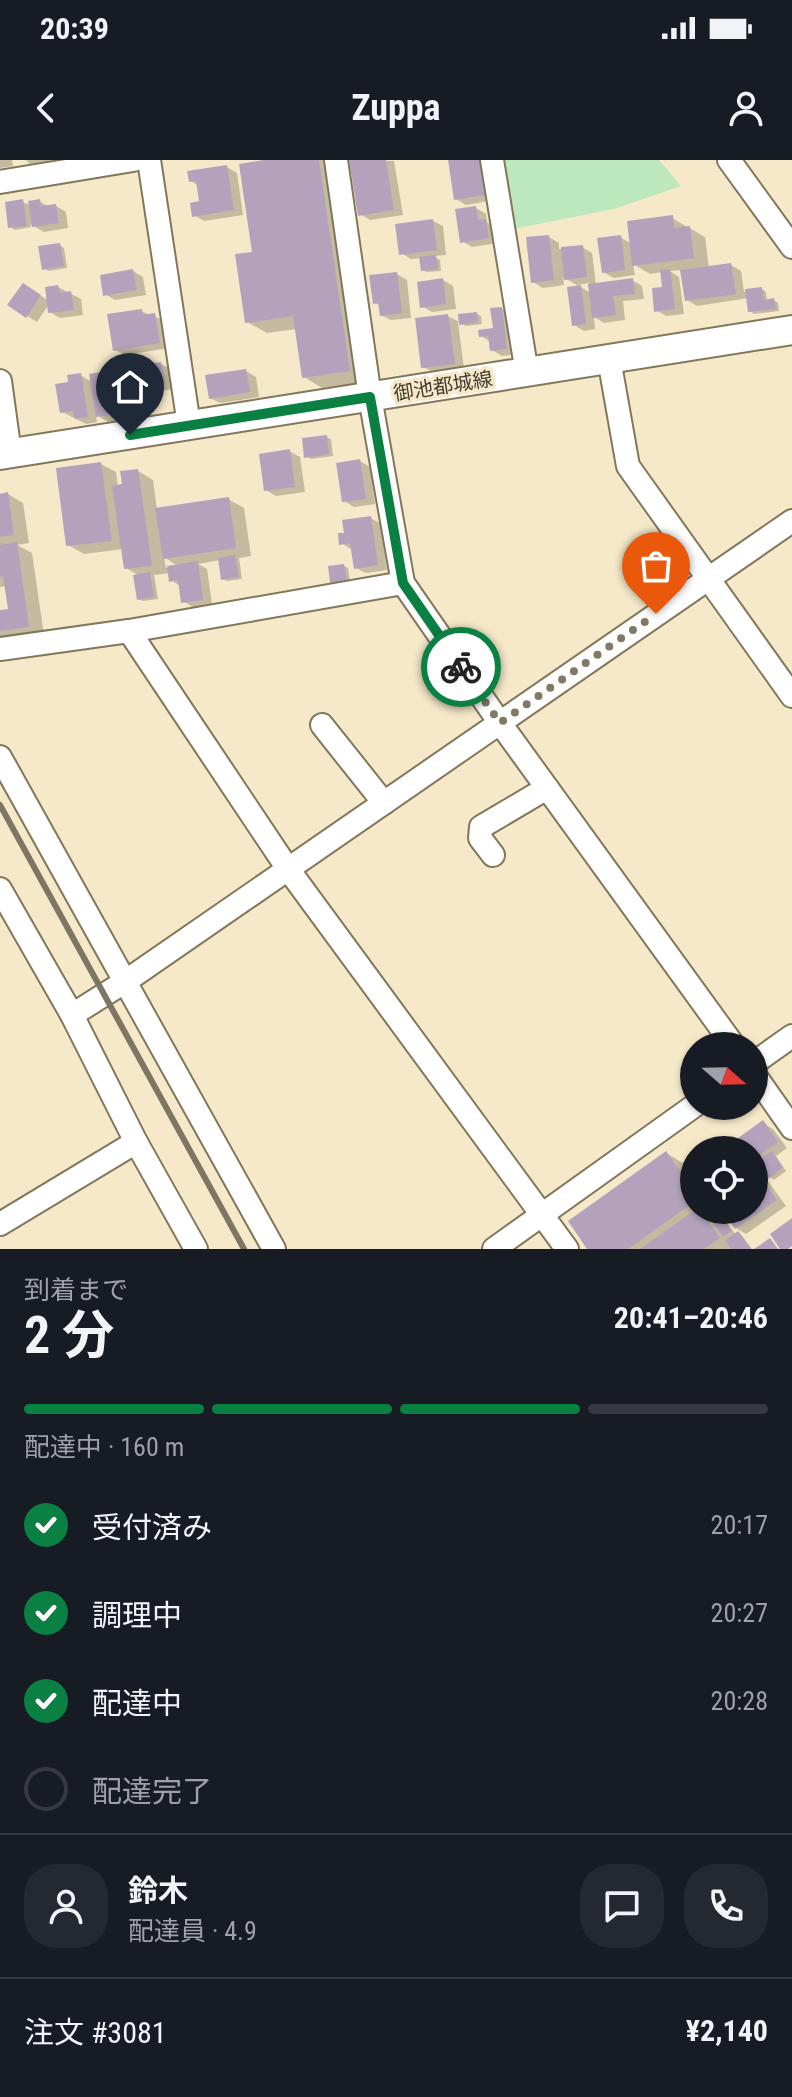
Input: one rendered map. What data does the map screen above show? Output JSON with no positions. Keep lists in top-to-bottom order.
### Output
{
  "streets": {
    "main road": ["御池都城線"]
  },
  "north": "right",
  "page": {
    "status": "20:39",
    "header": "Zuppa",
    "heading": ["2 分", "到着まで", "20:41–20:46"],
    "panel": [
      "鈴木",
      "配達員 · 4.9",
      "注文 #3081",
      "¥2,140"
    ],
    "bar": "配達中 · 160 m",
    "list": [
      ["受付済み", "20:17"],
      ["調理中", "20:27"],
      ["配達中", "20:28"],
      "配達完了"
    ]
  }
}
